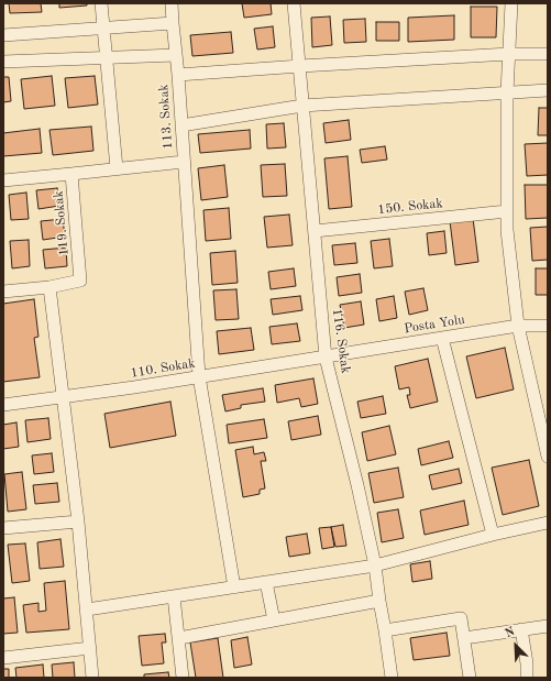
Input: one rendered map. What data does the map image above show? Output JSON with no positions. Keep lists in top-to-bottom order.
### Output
{
  "streets": {
    "street": [
      "113. Sokak",
      "150. Sokak",
      "119. Sokak",
      "Posta Yolu",
      "116. Sokak",
      "110. Sokak"
    ]
  },
  "crossings": [
    ["113. Sokak", "110. Sokak"],
    ["150. Sokak", "116. Sokak"],
    ["Posta Yolu", "116. Sokak"],
    ["Posta Yolu", "110. Sokak"],
    ["116. Sokak", "110. Sokak"]
  ],
  "north": "top left"
}
